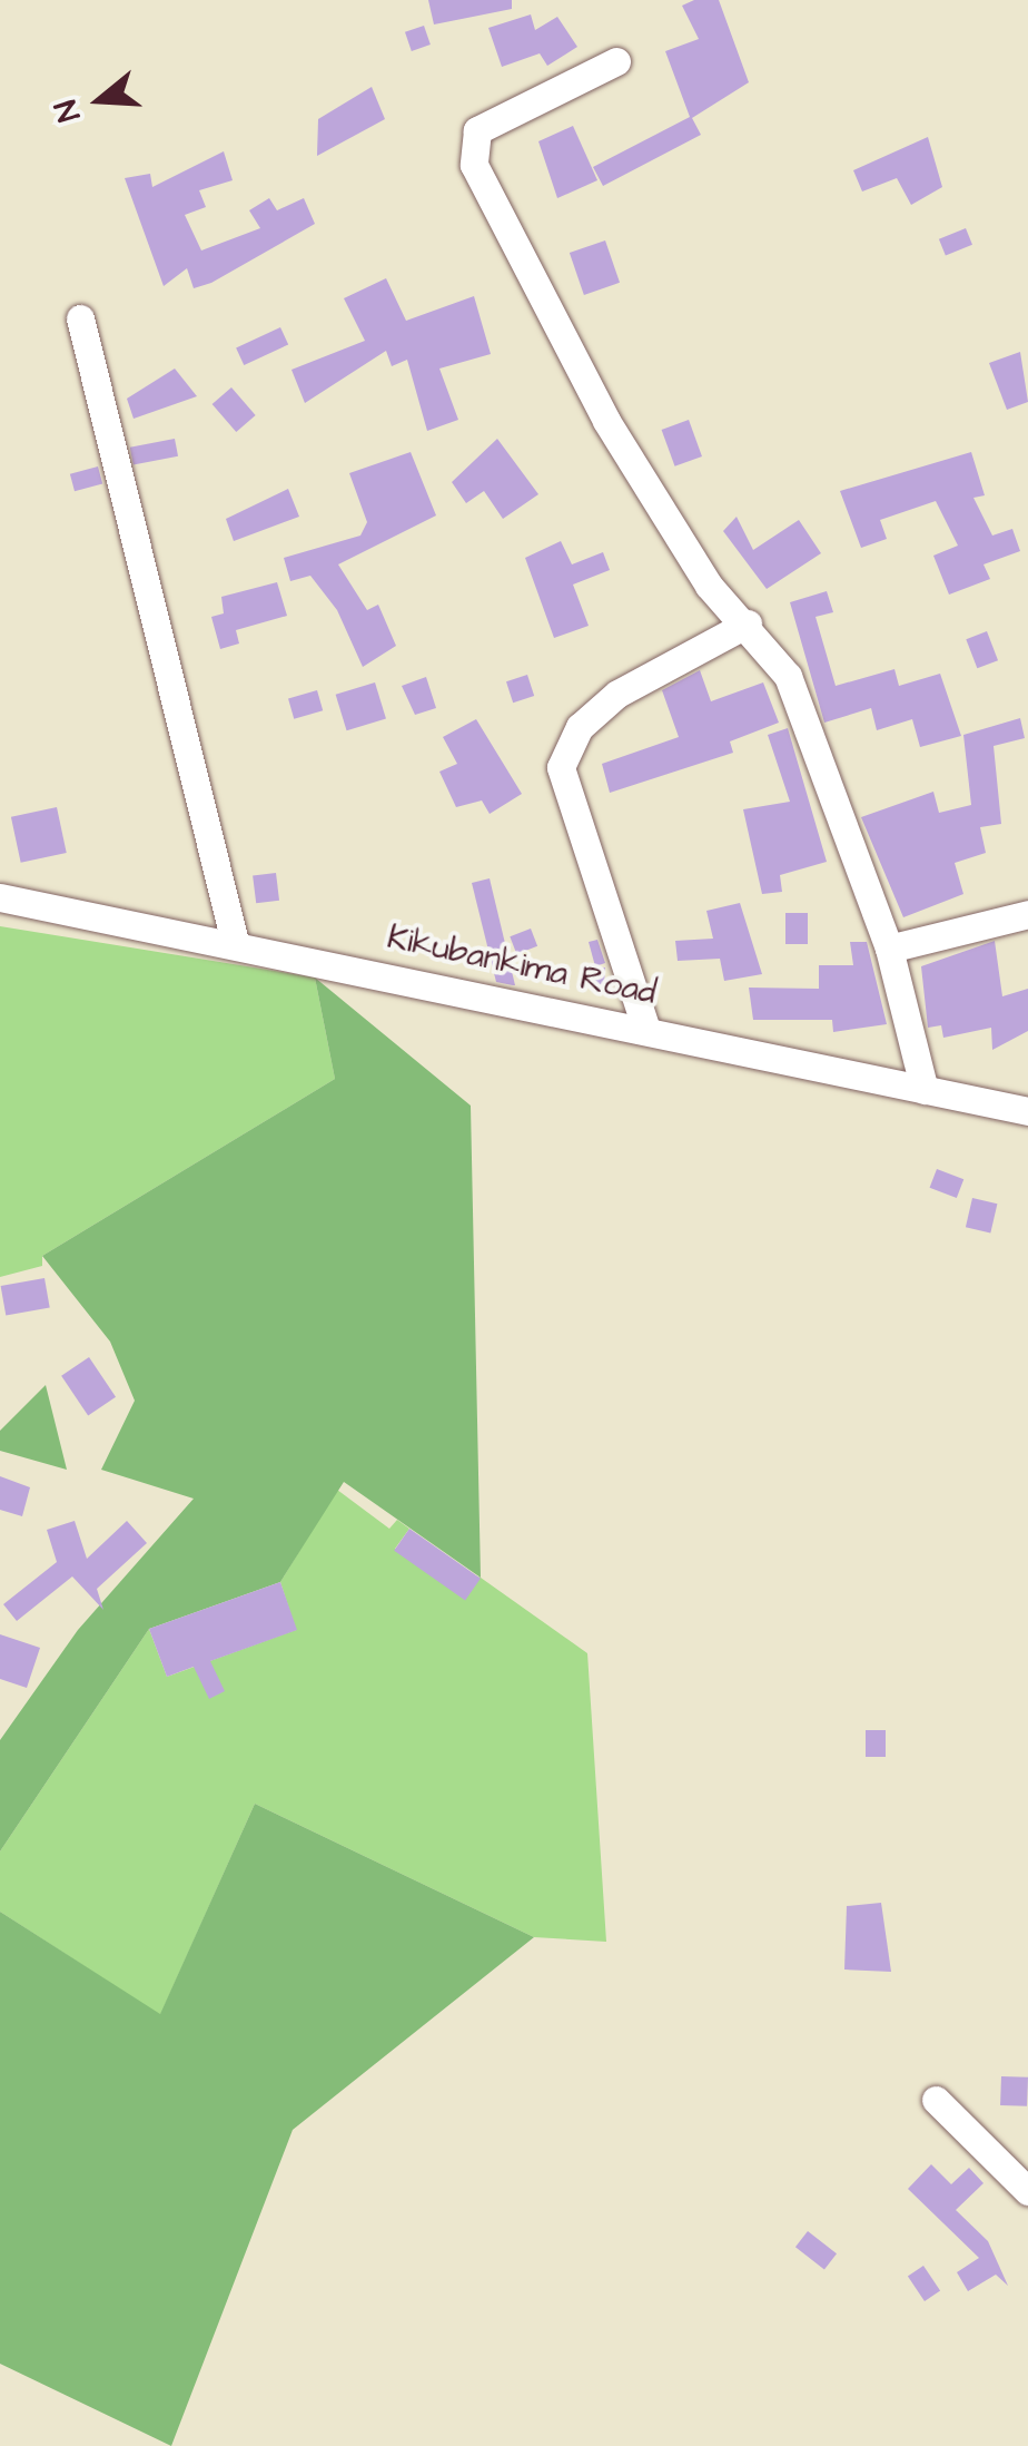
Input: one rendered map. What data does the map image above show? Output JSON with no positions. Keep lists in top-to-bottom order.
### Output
{
  "streets": {
    "street": ["Kikubankima Road"]
  },
  "north": "left"
}
